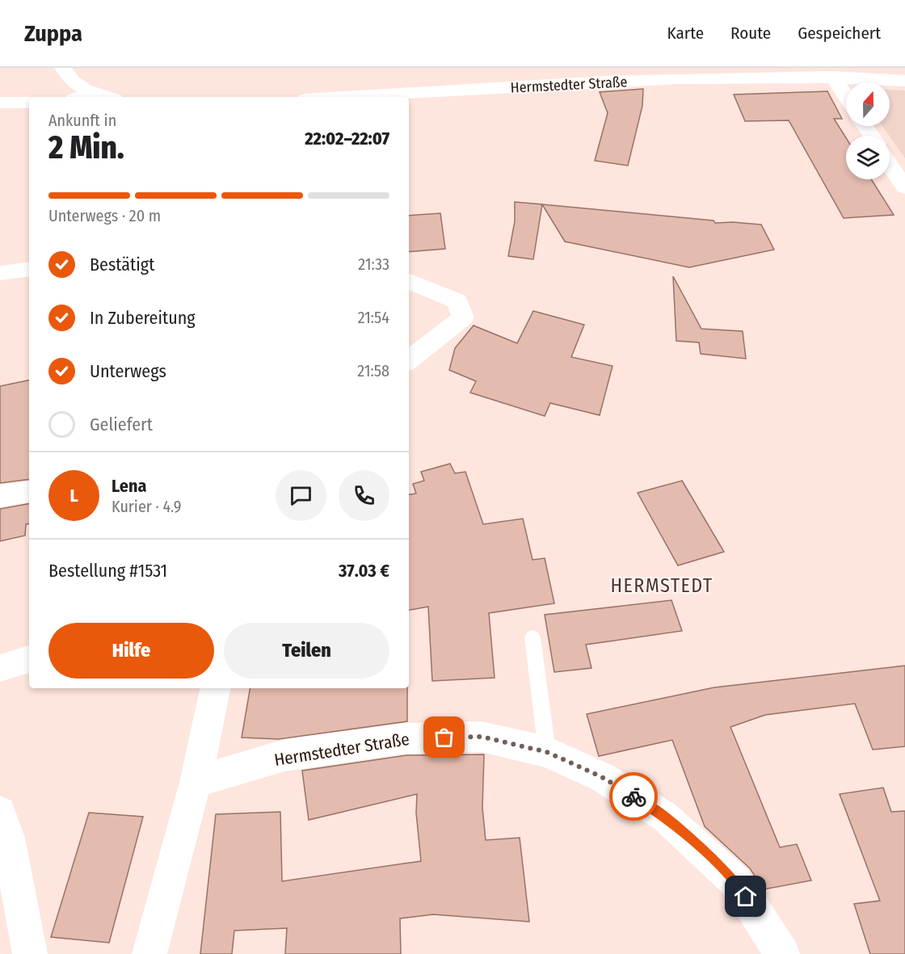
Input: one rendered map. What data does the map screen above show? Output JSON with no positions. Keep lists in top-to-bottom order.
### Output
{
  "streets": {
    "street": ["Hermstedter Straße"]
  },
  "districts": ["HERMSTEDT"],
  "north": "top",
  "page": {
    "header": "Zuppa",
    "nav": ["Karte", "Route", "Gespeichert"],
    "heading": ["2 Min.", "Ankunft in", "22:02–22:07"],
    "panel": [
      "Lena",
      "Kurier · 4.9",
      "Bestellung #1531",
      "37.03 €"
    ],
    "bar": "Unterwegs · 20 m",
    "list": [
      ["Bestätigt", "21:33"],
      ["In Zubereitung", "21:54"],
      ["Unterwegs", "21:58"],
      "Geliefert"
    ],
    "round": "L",
    "buttons": ["Hilfe", "Teilen"]
  }
}
